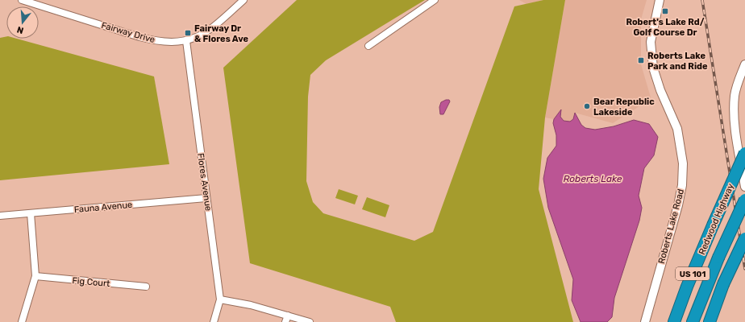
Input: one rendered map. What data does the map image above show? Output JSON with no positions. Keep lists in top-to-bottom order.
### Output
{
  "streets": {
    "highway": ["Redwood Highway", "US 101"],
    "street": [
      "Fairway Drive",
      "Flores Avenue",
      "Fauna Avenue",
      "Roberts Lake Road",
      "Fig Court"
    ]
  },
  "crossings": [
    ["Fairway Drive", "Flores Avenue"],
    ["Flores Avenue", "Fauna Avenue"]
  ],
  "water": ["Roberts Lake"],
  "places": {
    "transit": ["Robert's Lake Rd/ Golf Course Dr", "Fairway Dr & Flores Ave", "Roberts Lake Park and Ride"],
    "other": ["Bear Republic Lakeside"]
  },
  "north": "bottom"
}
